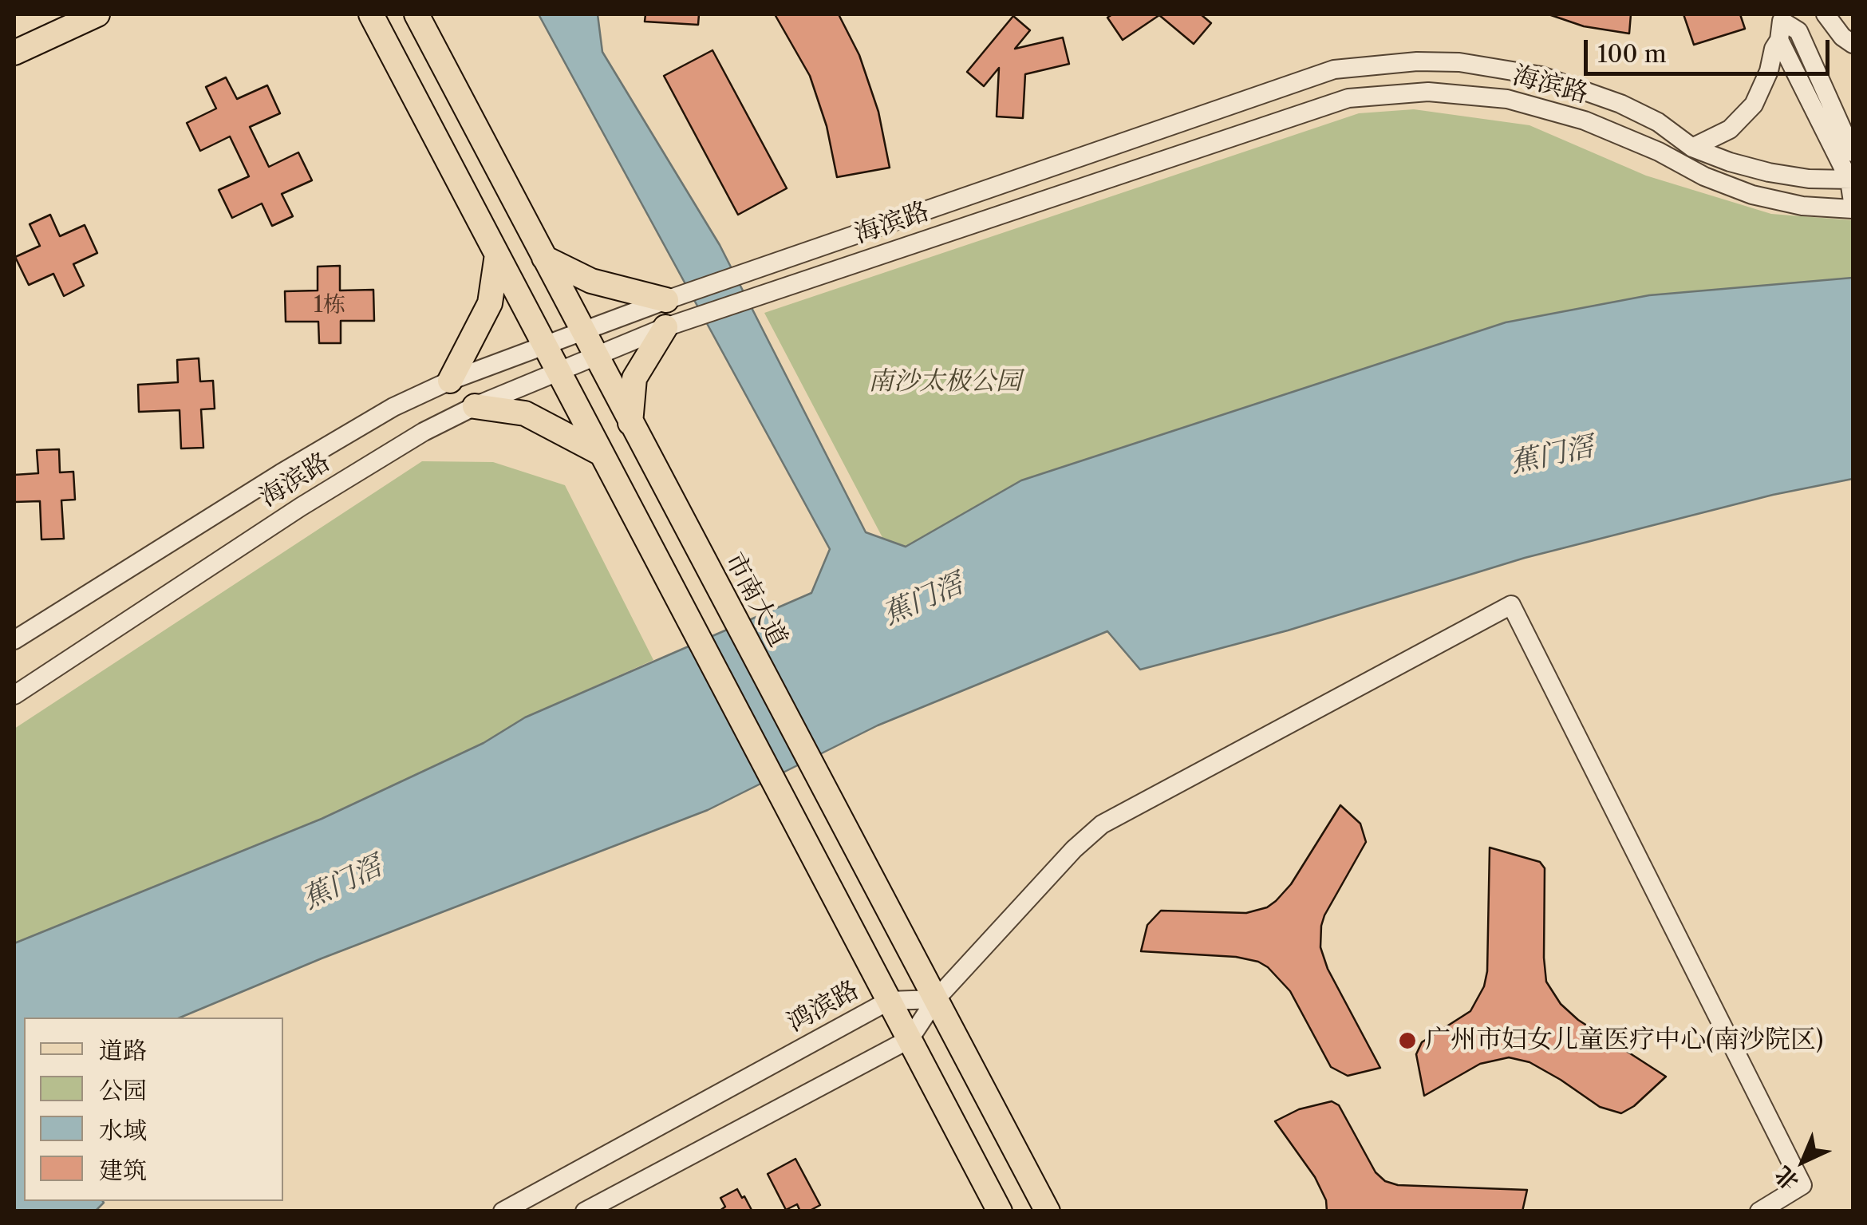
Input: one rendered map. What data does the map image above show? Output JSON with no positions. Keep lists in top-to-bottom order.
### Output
{
  "streets": {
    "main road": ["市南大道"],
    "street": ["海滨路", "鸿滨路"]
  },
  "crossings": [
    ["海滨路", "市南大道"],
    ["市南大道", "鸿滨路"]
  ],
  "water": ["蕉门滘"],
  "parks": ["南沙太极公园"],
  "places": ["广州市妇女儿童医疗中心(南沙院区)"],
  "house_numbers": ["1栋"],
  "legend": [
    "道路",
    "公园",
    "水域",
    "建筑"
  ],
  "scale_bar": "100 m",
  "north": "bottom left"
}
